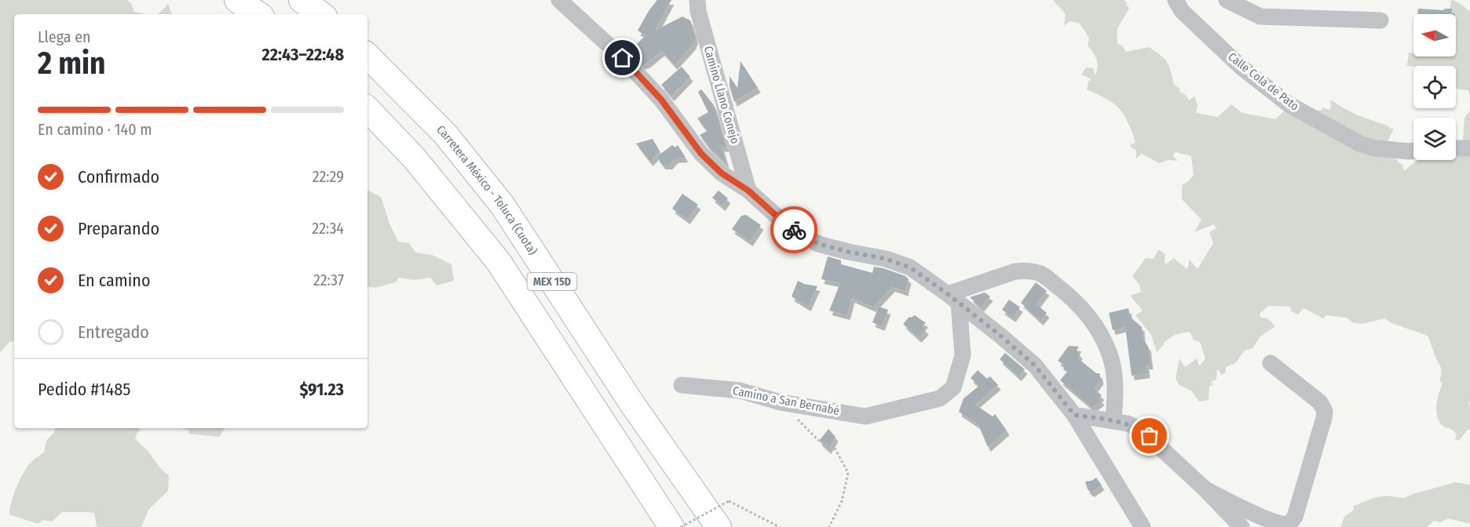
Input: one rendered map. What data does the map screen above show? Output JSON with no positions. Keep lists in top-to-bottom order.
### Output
{
  "streets": {
    "highway": ["Carretera México - Toluca (Cuota)", "MEX 15D"],
    "street": ["Calle Cola de Pato", "Camino Llano Conejo", "Camino a San Bernabé"]
  },
  "north": "left",
  "page": {
    "heading": ["2 min", "Llega en", "22:43–22:48"],
    "panel": ["Pedido #1485", "$91.23"],
    "bar": "En camino · 140 m",
    "list": [
      ["Confirmado", "22:29"],
      ["Preparando", "22:34"],
      ["En camino", "22:37"],
      "Entregado"
    ]
  }
}
